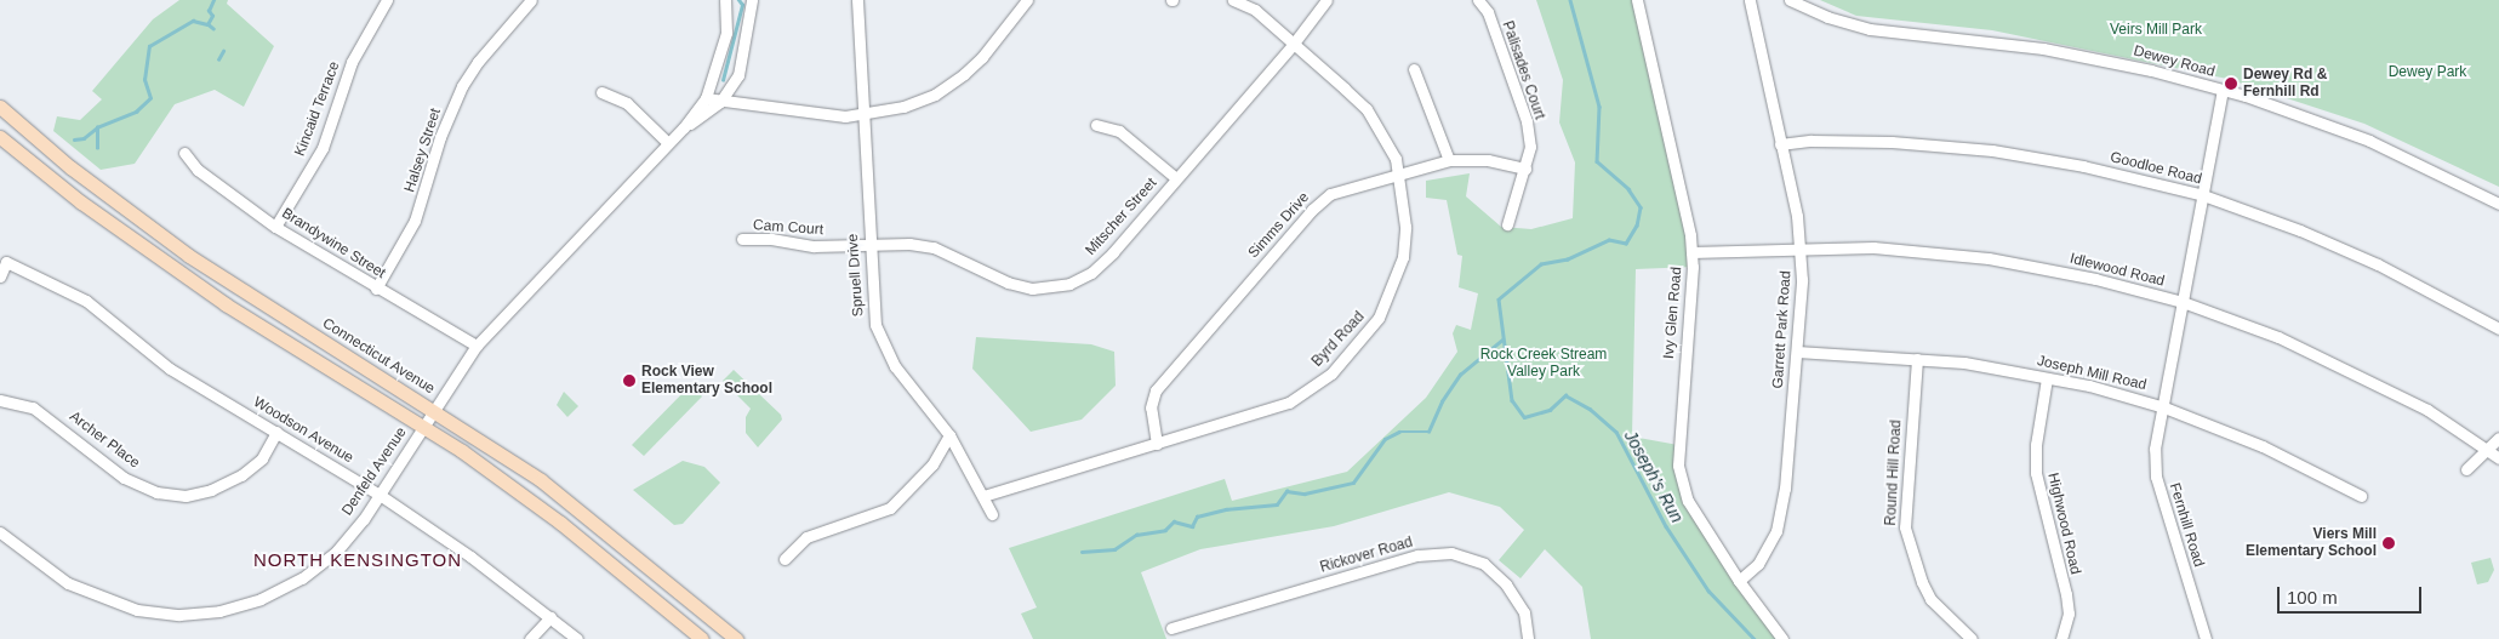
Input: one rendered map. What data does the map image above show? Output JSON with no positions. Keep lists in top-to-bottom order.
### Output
{
  "streets": {
    "main road": ["Connecticut Avenue"],
    "street": [
      "Dewey Road",
      "Palisades Court",
      "Kincaid Terrace",
      "Halsey Street",
      "Goodloe Road",
      "Mitscher Street",
      "Simms Drive",
      "Cam Court",
      "Brandywine Street",
      "Idlewood Road",
      "Spruell Drive",
      "Ivy Glen Road",
      "Garrett Park Road",
      "Byrd Road",
      "Joseph Mill Road",
      "Woodson Avenue",
      "Archer Place",
      "Denfeld Avenue",
      "Round Hill Road",
      "Highwood Road",
      "Fernhill Road",
      "Rickover Road"
    ]
  },
  "crossings": [
    ["Dewey Road", "Fernhill Road"],
    ["Palisades Court", "Simms Drive"],
    ["Kincaid Terrace", "Brandywine Street"],
    ["Halsey Street", "Brandywine Street"],
    ["Goodloe Road", "Garrett Park Road"],
    ["Goodloe Road", "Fernhill Road"],
    ["Mitscher Street", "Cam Court"],
    ["Mitscher Street", "Spruell Drive"],
    ["Mitscher Street", "Byrd Road"],
    ["Simms Drive", "Byrd Road"],
    ["Cam Court", "Spruell Drive"],
    ["Brandywine Street", "Denfeld Avenue"],
    ["Idlewood Road", "Ivy Glen Road"],
    ["Idlewood Road", "Garrett Park Road"],
    ["Idlewood Road", "Fernhill Road"],
    ["Spruell Drive", "Byrd Road"],
    ["Ivy Glen Road", "Garrett Park Road"],
    ["Garrett Park Road", "Joseph Mill Road"],
    ["Connecticut Avenue", "Denfeld Avenue"],
    ["Joseph Mill Road", "Round Hill Road"],
    ["Joseph Mill Road", "Highwood Road"],
    ["Joseph Mill Road", "Fernhill Road"],
    ["Woodson Avenue", "Archer Place"],
    ["Woodson Avenue", "Denfeld Avenue"]
  ],
  "districts": ["NORTH KENSINGTON"],
  "water": ["Joseph's Run"],
  "parks": ["Veirs Mill Park", "Dewey Park", "Rock Creek Stream Valley Park"],
  "places": ["Dewey Rd & Fernhill Rd", "Rock View Elementary School", "Viers Mill Elementary School"],
  "scale_bar": "100 m"
}
